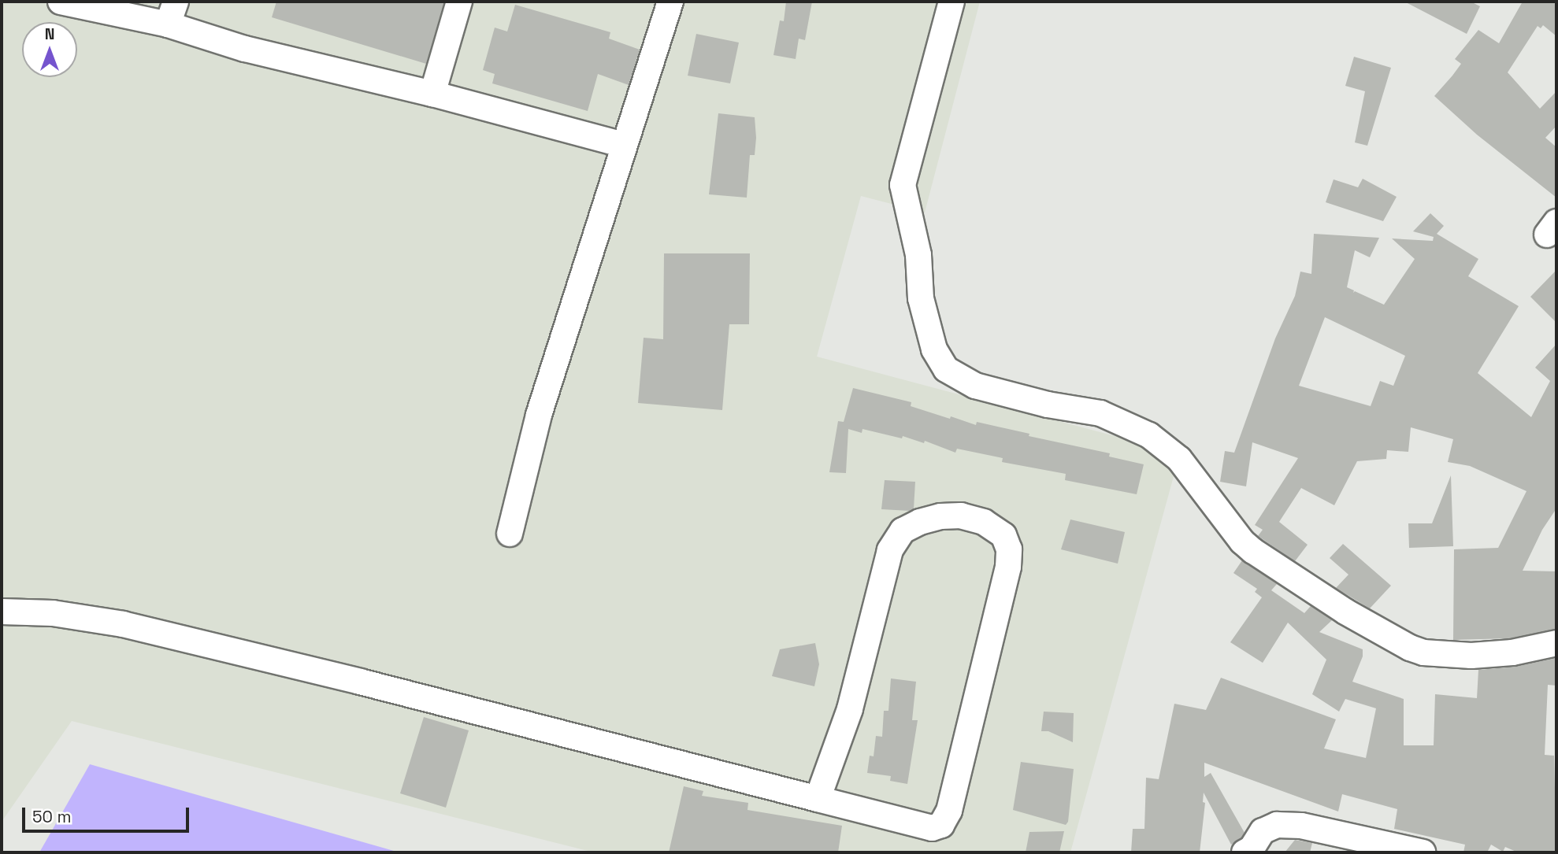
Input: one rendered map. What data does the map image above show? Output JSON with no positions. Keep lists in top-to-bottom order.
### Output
{
  "scale_bar": "50 m",
  "north": "top"
}
